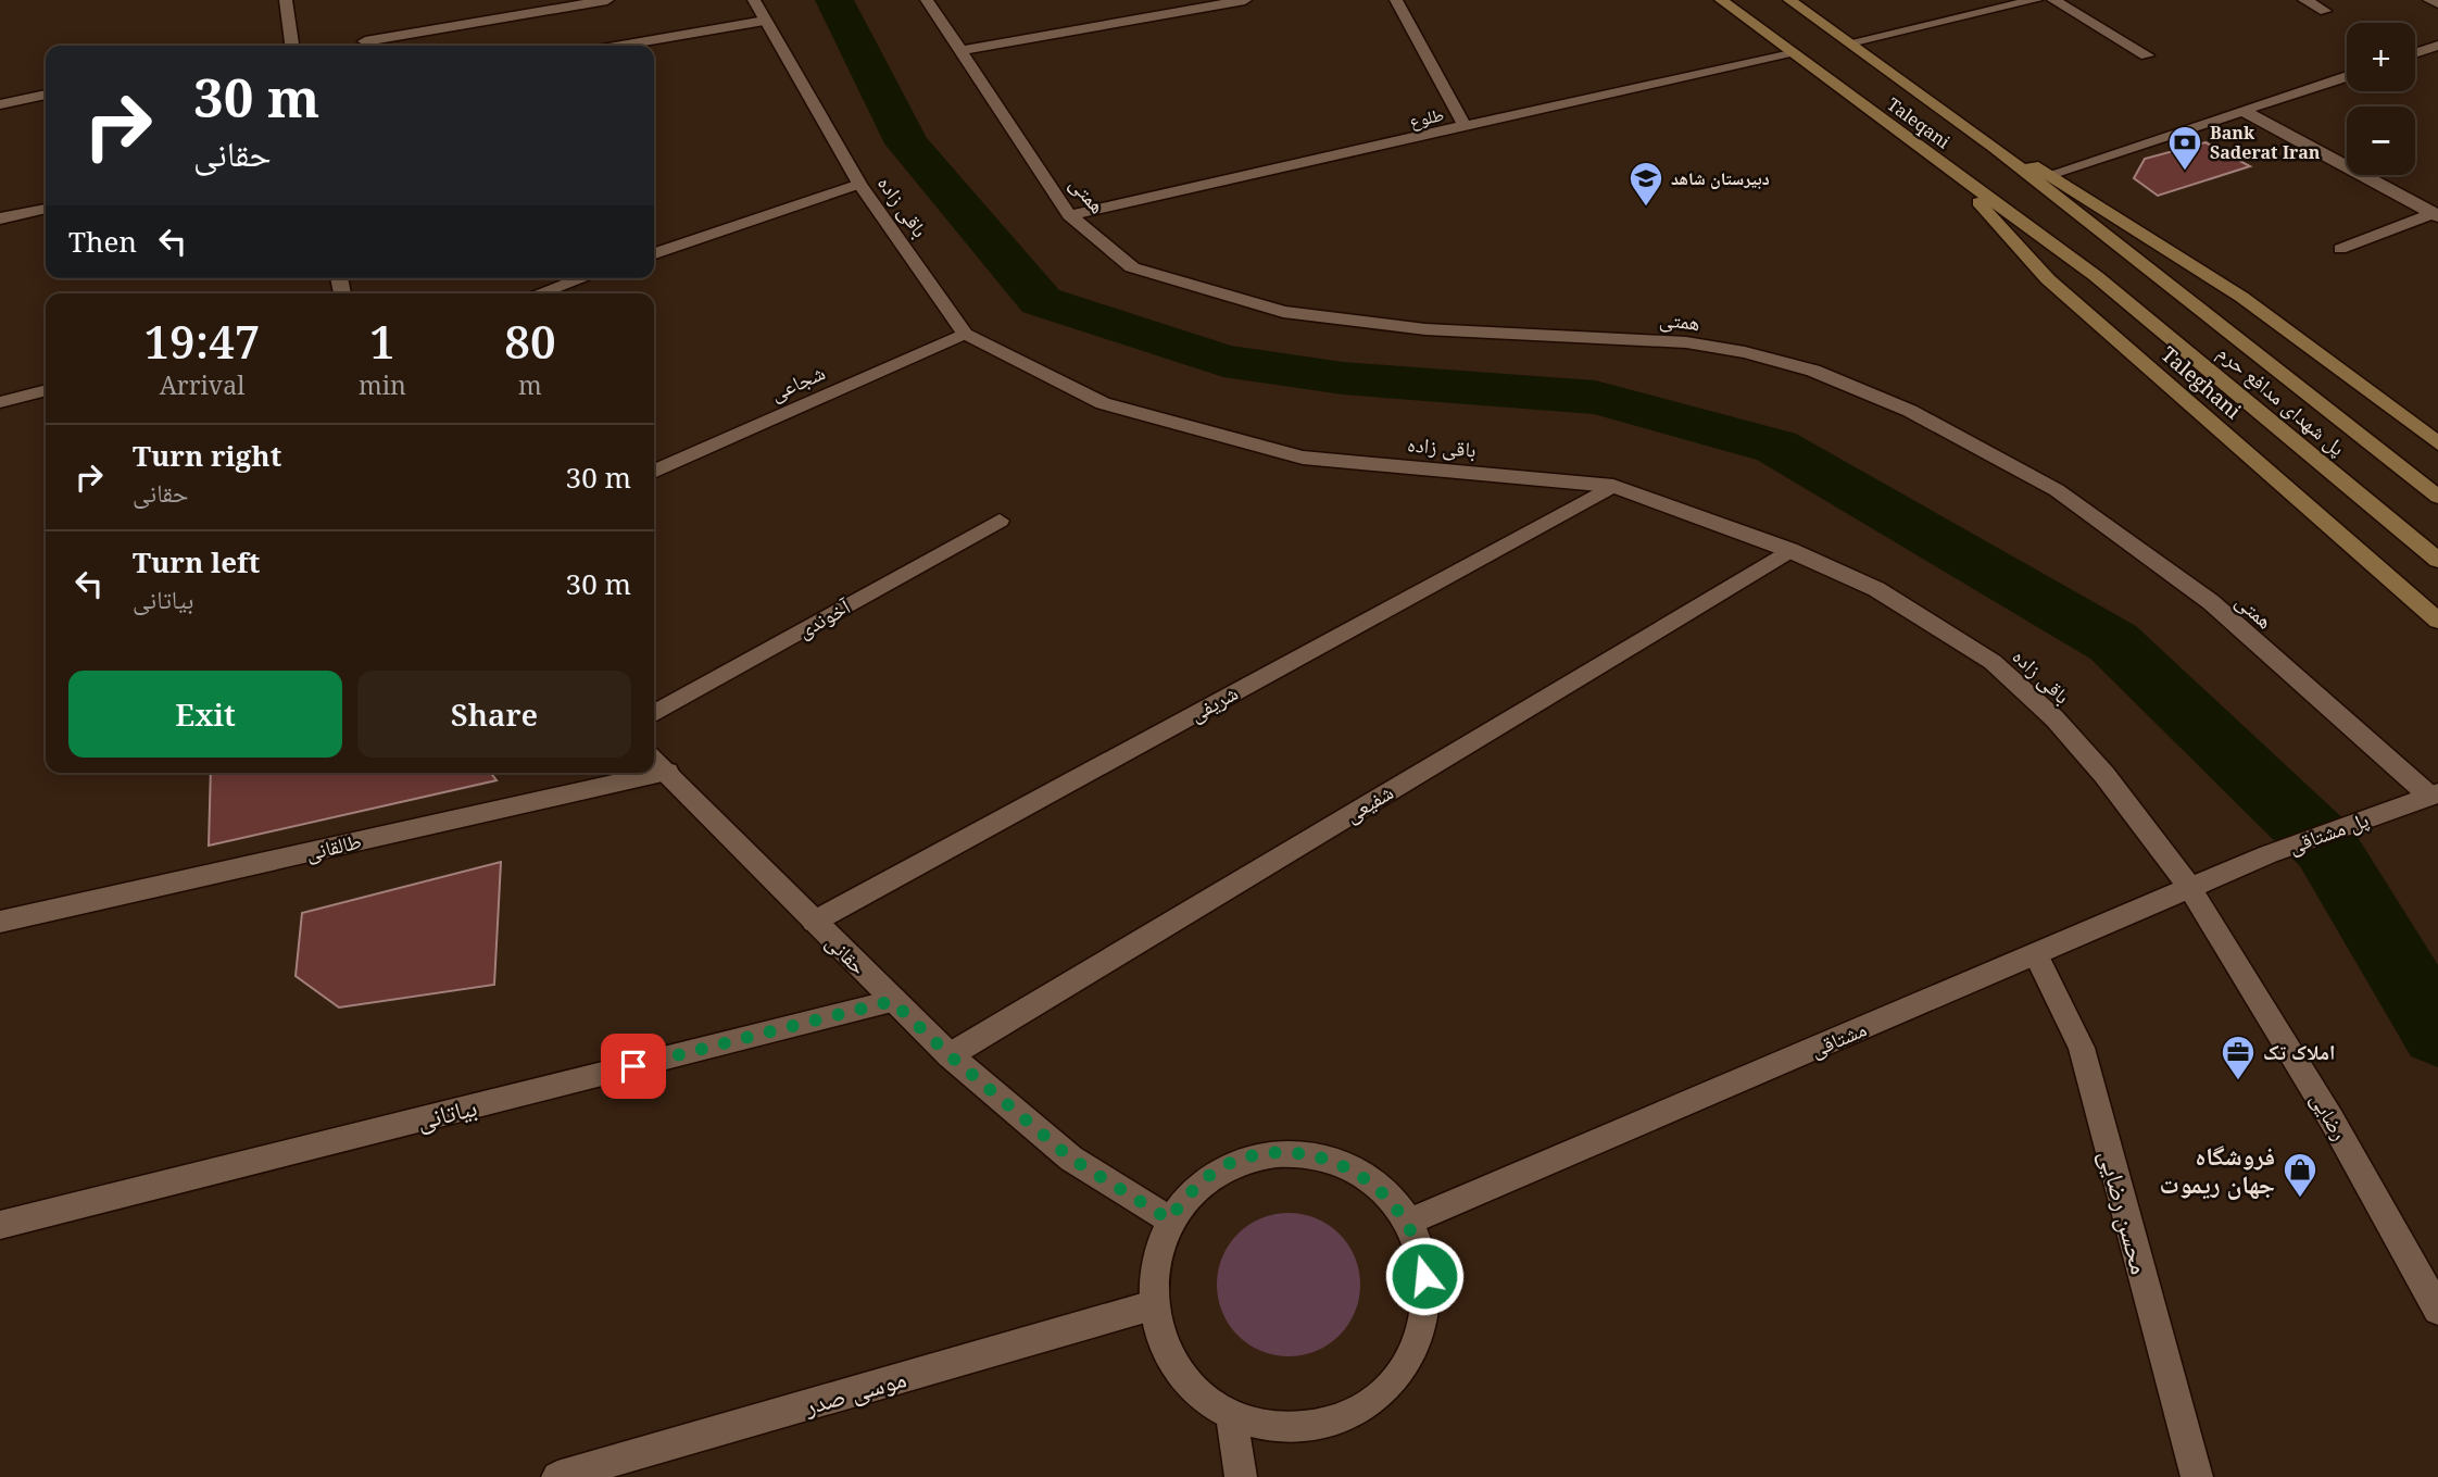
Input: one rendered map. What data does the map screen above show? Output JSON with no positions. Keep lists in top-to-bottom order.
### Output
{
  "streets": {
    "main road": ["Taleqani", "Taleghani", "پل شهدای مدافع حرم"],
    "street": [
      "طلوع",
      "همتی",
      "باقی زاده",
      "شجاعی",
      "آخوندی",
      "شریفی",
      "شفیعی",
      "پل مشتاقی",
      "طالقانی",
      "حقانی",
      "مشتاقی",
      "بیاتانی",
      "رضایی",
      "محسن رضایی",
      "موسی صدر"
    ]
  },
  "crossings": [
    ["طلوع", "Taleqani"],
    ["طلوع", "همتی"],
    ["Taleqani", "Taleghani"],
    ["Taleqani", "پل شهدای مدافع حرم"],
    ["همتی", "پل مشتاقی"],
    ["باقی زاده", "شجاعی"],
    ["باقی زاده", "شریفی"],
    ["باقی زاده", "شفیعی"],
    ["باقی زاده", "مشتاقی"],
    ["باقی زاده", "رضایی"],
    ["شریفی", "حقانی"],
    ["شفیعی", "حقانی"],
    ["پل مشتاقی", "مشتاقی"],
    ["حقانی", "بیاتانی"],
    ["مشتاقی", "رضایی"],
    ["مشتاقی", "محسن رضایی"]
  ],
  "places": {
    "bank": ["Bank Saderat Iran"],
    "school or university": ["دبیرستان شاهد"],
    "office": ["املاک تک"],
    "shop": ["فروشگاه جهان ریموت"]
  },
  "page": {
    "map_buttons": ["+", "−"],
    "turn": ["30 m", "حقانی"],
    "then": "Then",
    "eta": [
      "19:47",
      "Arrival",
      "1",
      "min",
      "80",
      "m"
    ],
    "list": [
      {
        "name": "Turn right",
        "note": "حقانی",
        "value": "30 m"
      },
      {
        "name": "Turn left",
        "note": "بیاتانی",
        "value": "30 m"
      }
    ],
    "buttons": ["Exit", "Share"]
  }
}
